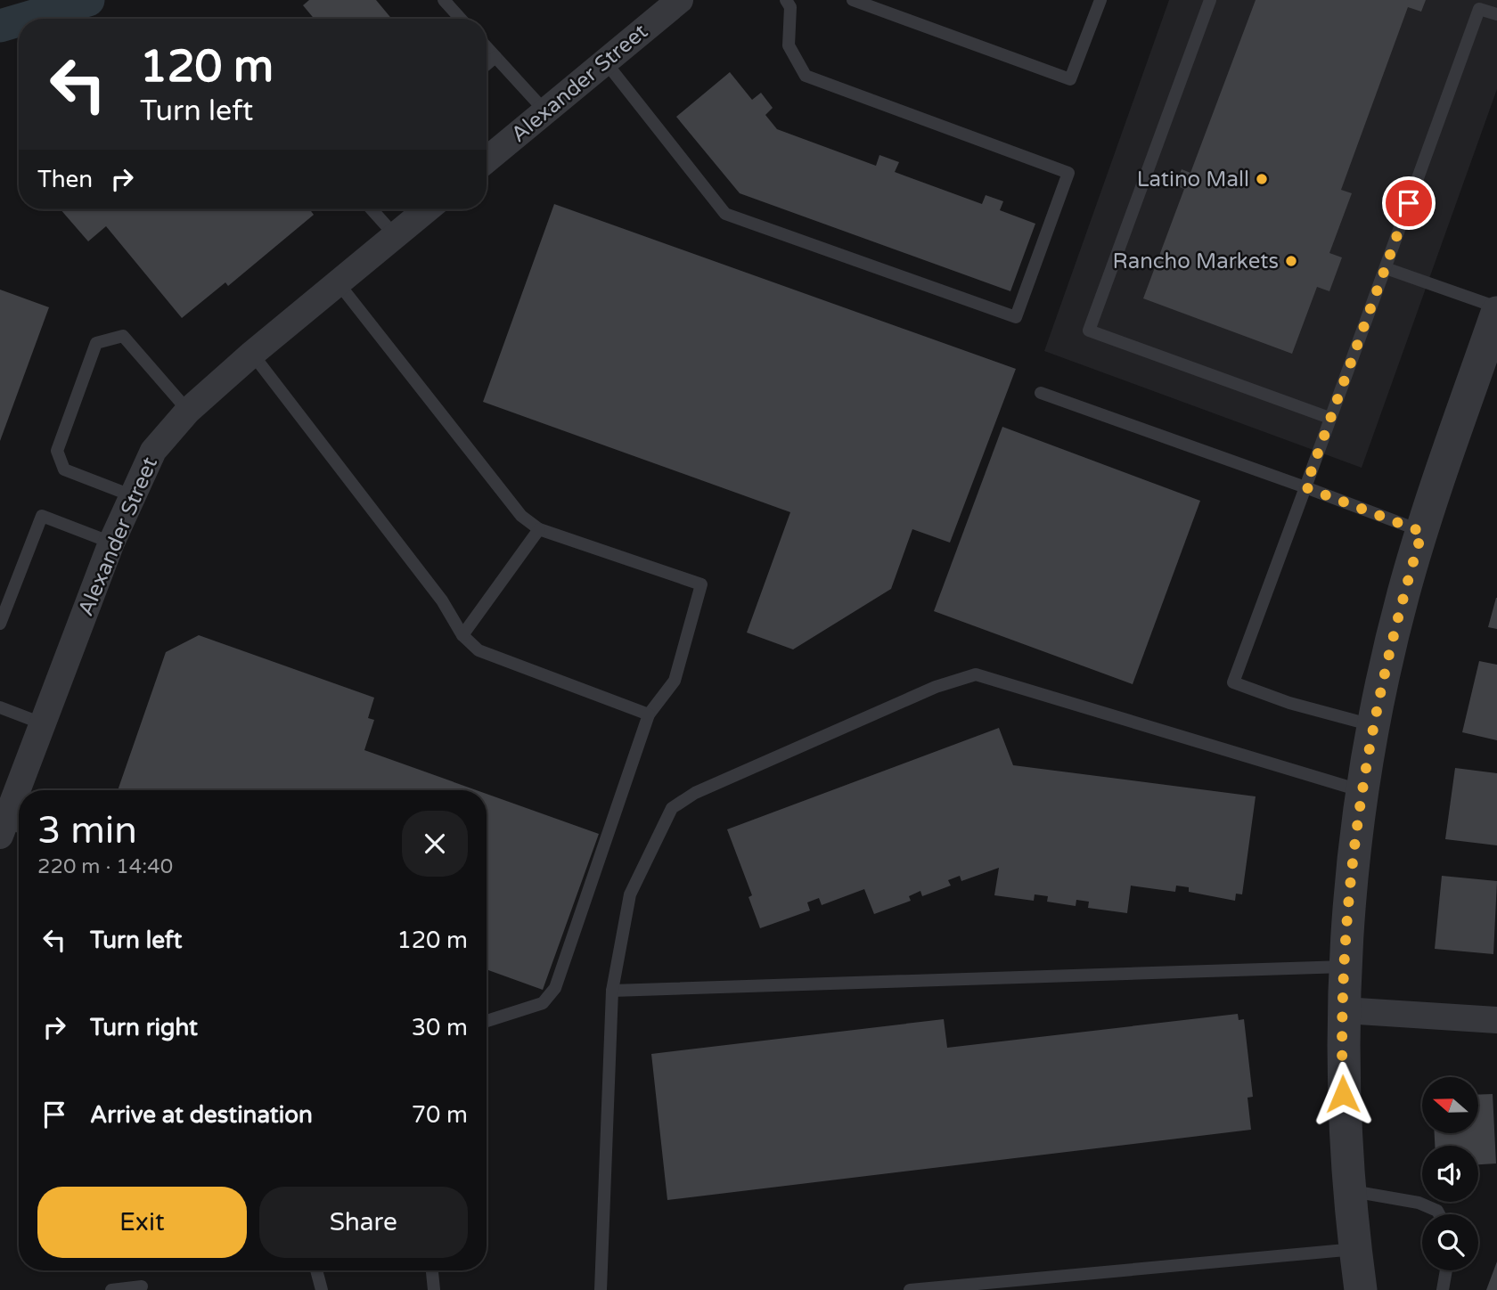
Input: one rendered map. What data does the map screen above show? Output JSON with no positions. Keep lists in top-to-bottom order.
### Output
{
  "streets": {
    "street": ["Alexander Street"]
  },
  "places": ["Latino Mall", "Rancho Markets"],
  "north": "left",
  "page": {
    "turn": ["120 m", "Turn left"],
    "then": "Then",
    "heading": ["3 min", "220 m · 14:40"],
    "list": [
      {
        "name": "Turn left",
        "value": "120 m"
      },
      {
        "name": "Turn right",
        "value": "30 m"
      },
      {
        "name": "Arrive at destination",
        "value": "70 m"
      }
    ],
    "buttons": ["Exit", "Share"]
  }
}
